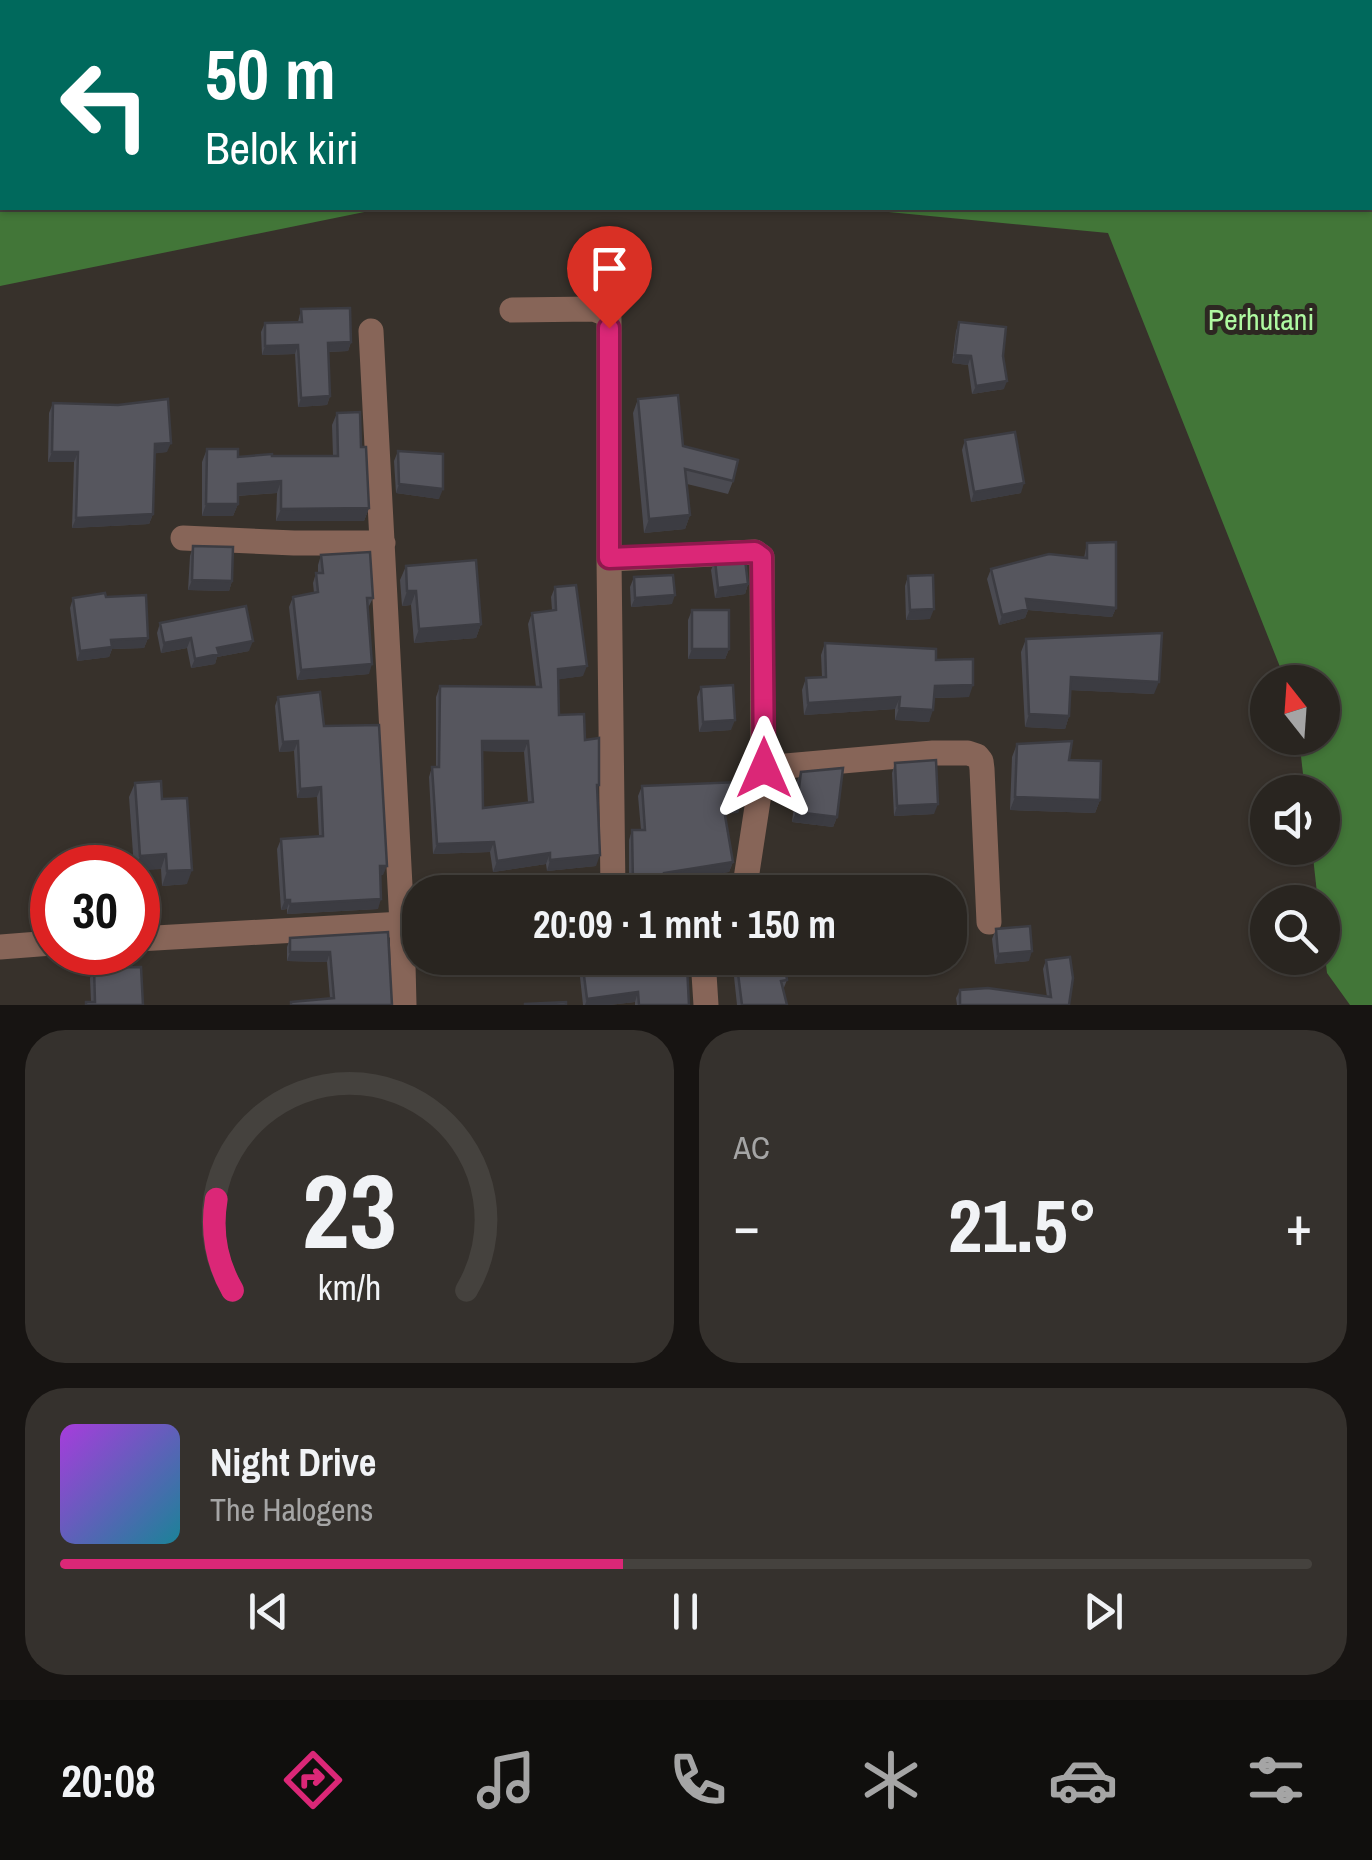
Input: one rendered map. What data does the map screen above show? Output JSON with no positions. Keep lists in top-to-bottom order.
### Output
{
  "parks": ["Perhutani"],
  "north": "top",
  "page": {
    "turn": ["50 m", "Belok kiri"],
    "limit": "30",
    "trip": "20:09 · 1 mnt · 150 m",
    "tile": "AC",
    "heat": ["−", "21.5°", "+"],
    "song": ["Night Drive", "The Halogens"],
    "tabs": "20:08",
    "gauge": ["23", "km/h"]
  }
}
